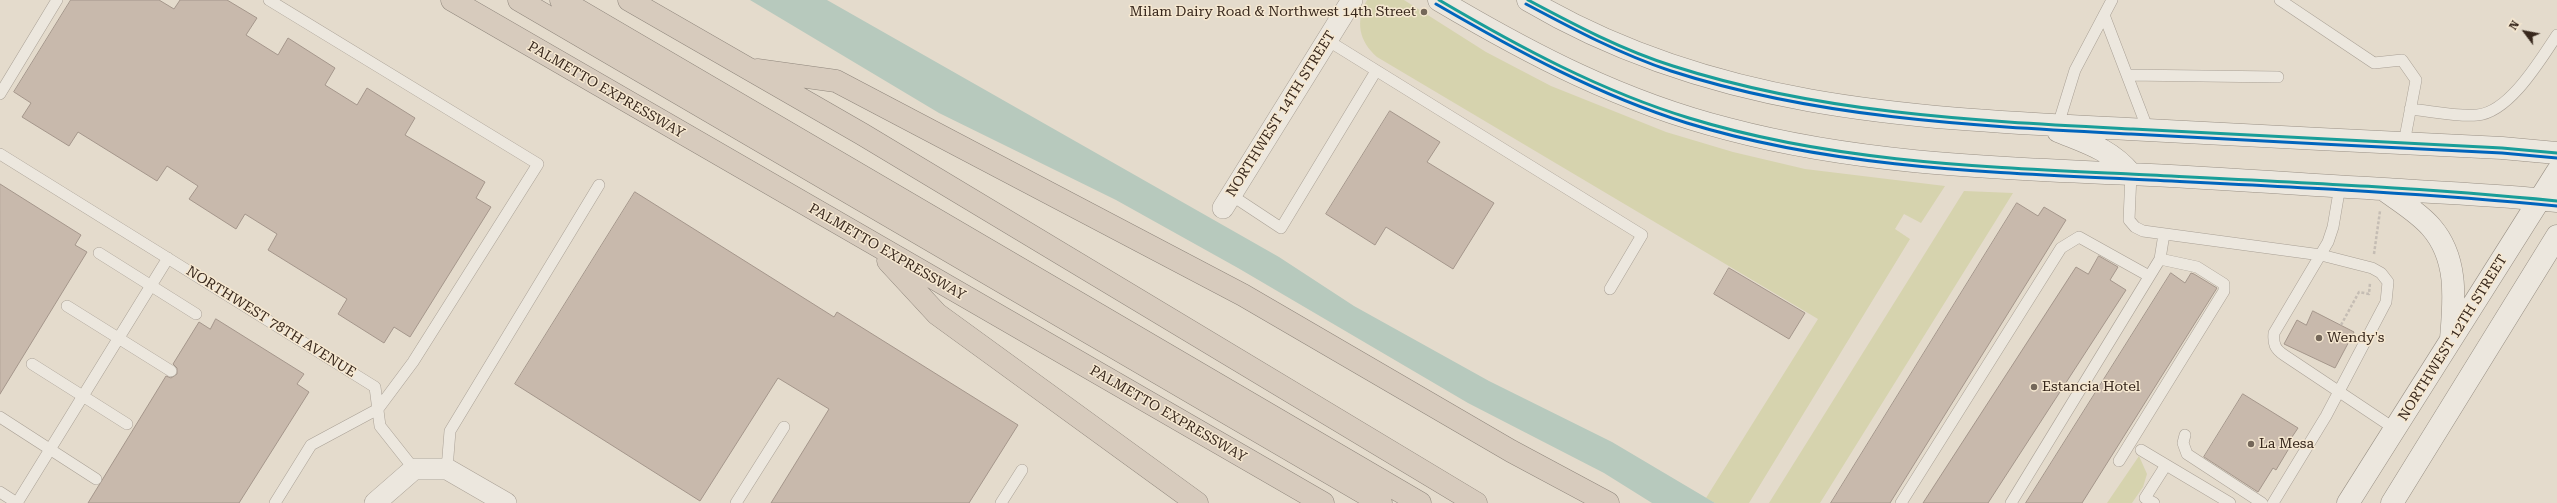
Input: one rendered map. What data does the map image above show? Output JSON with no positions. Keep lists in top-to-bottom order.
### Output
{
  "streets": {
    "highway": ["PALMETTO EXPRESSWAY"],
    "main road": ["NORTHWEST 12TH STREET"],
    "street": ["NORTHWEST 14TH STREET"],
    "lane": ["NORTHWEST 78TH AVENUE"]
  },
  "places": [
    "Milam Dairy Road & Northwest 14th Street",
    "Wendy's",
    "Estancia Hotel",
    "La Mesa"
  ],
  "north": "top left"
}
